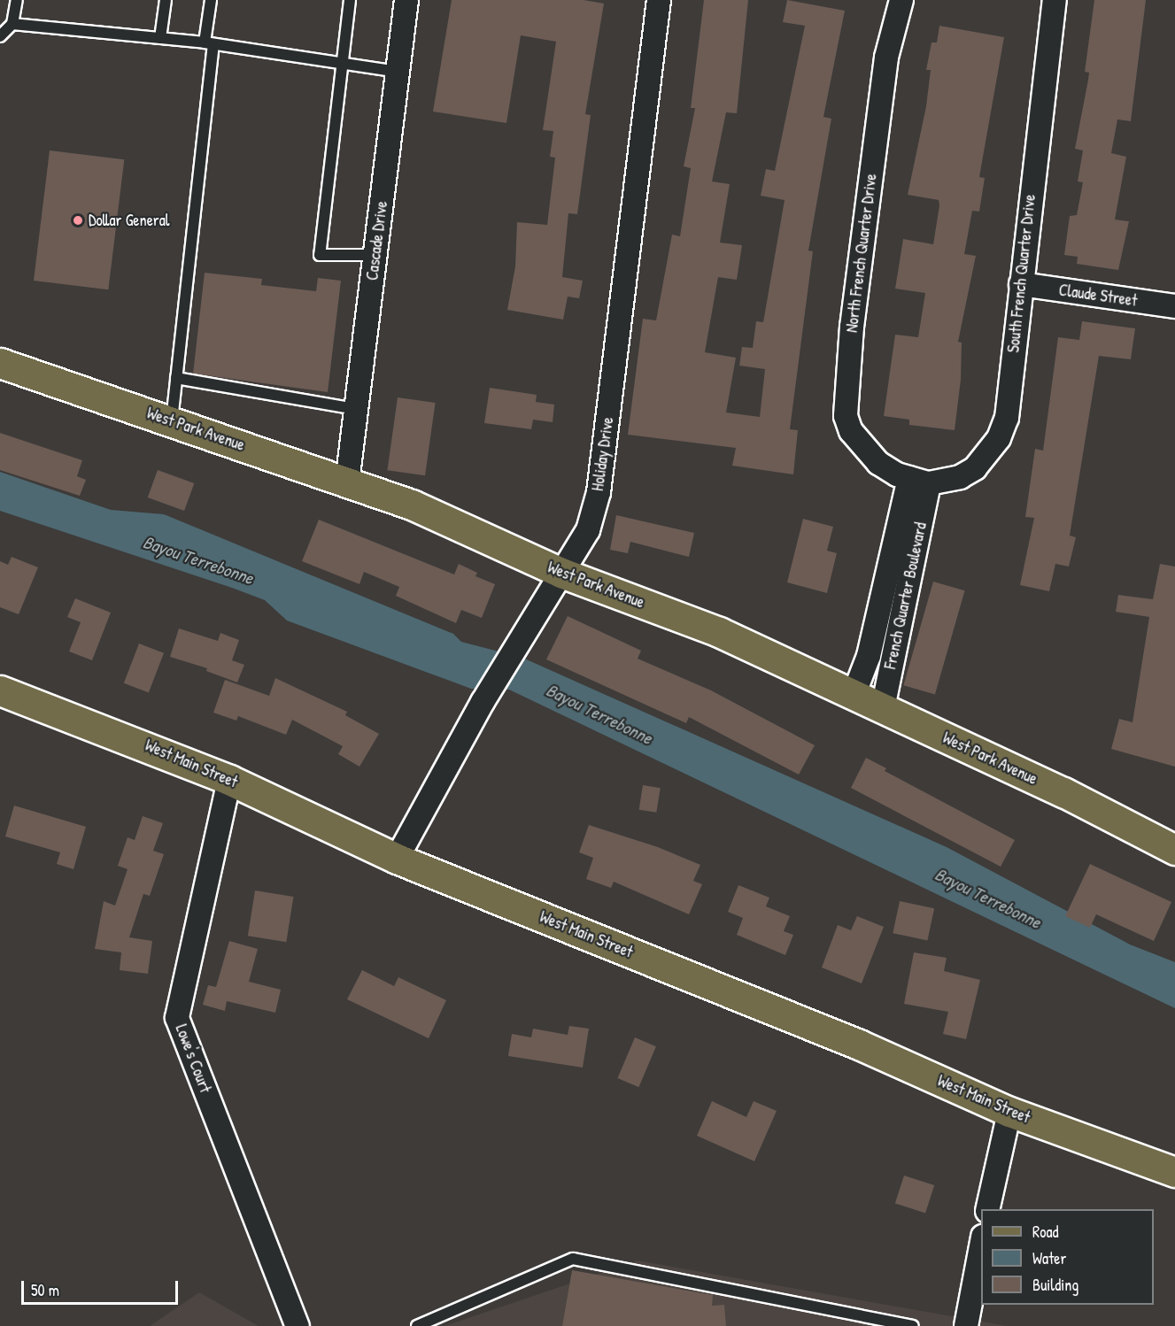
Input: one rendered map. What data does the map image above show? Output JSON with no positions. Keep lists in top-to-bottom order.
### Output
{
  "streets": {
    "main road": ["West Park Avenue", "West Main Street"],
    "street": [
      "Cascade Drive",
      "North French Quarter Drive",
      "South French Quarter Drive",
      "Claude Street",
      "Holiday Drive",
      "French Quarter Boulevard",
      "Lowe's Court"
    ]
  },
  "crossings": [
    ["Cascade Drive", "West Park Avenue"],
    ["North French Quarter Drive", "South French Quarter Drive"],
    ["North French Quarter Drive", "French Quarter Boulevard"],
    ["South French Quarter Drive", "Claude Street"],
    ["South French Quarter Drive", "French Quarter Boulevard"],
    ["West Park Avenue", "Holiday Drive"],
    ["West Park Avenue", "French Quarter Boulevard"],
    ["Holiday Drive", "West Main Street"],
    ["West Main Street", "Lowe's Court"]
  ],
  "water": ["Bayou Terrebonne"],
  "places": ["Dollar General"],
  "legend": ["Road", "Water", "Building"],
  "scale_bar": "50 m"
}
